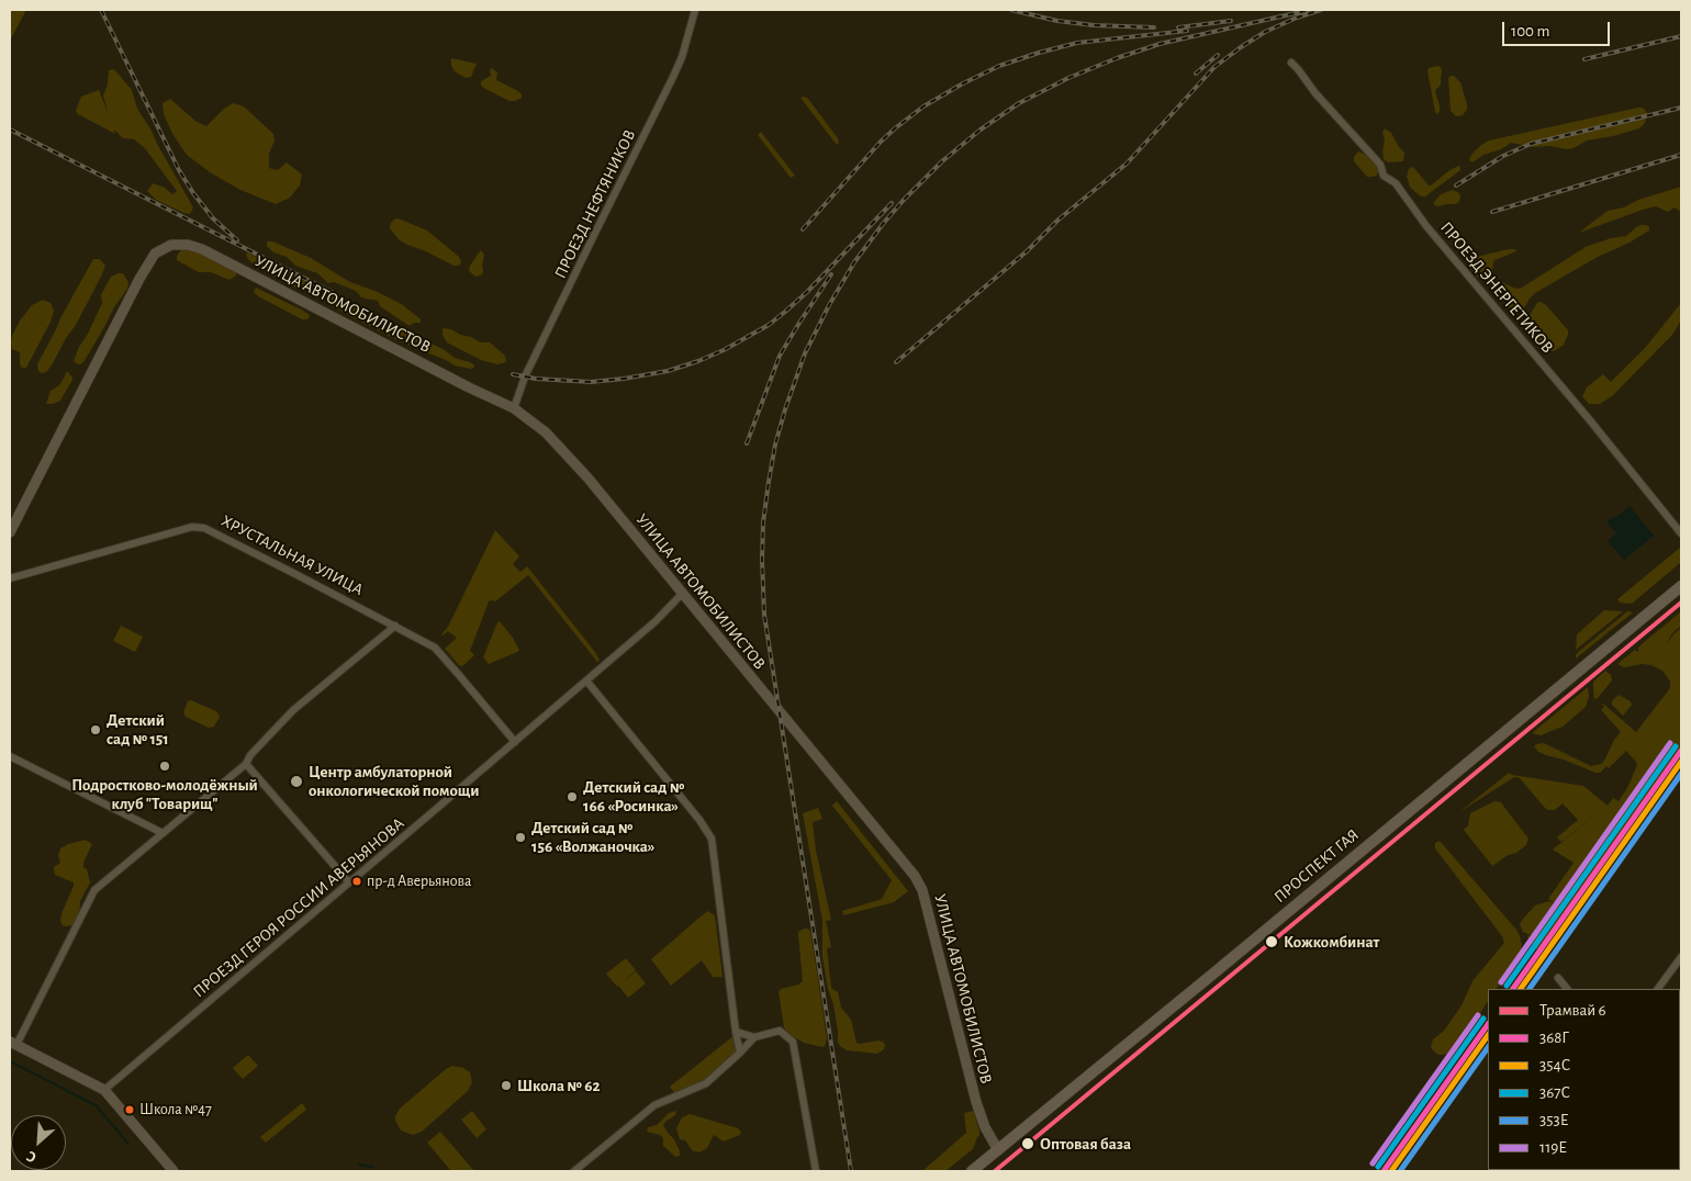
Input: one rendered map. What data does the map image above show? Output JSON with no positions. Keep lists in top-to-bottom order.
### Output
{
  "streets": {
    "main road": ["ПРОСПЕКТ ГАЯ"],
    "street": [
      "ПРОЕЗД НЕФТЯНИКОВ",
      "ПРОЕЗД ЭНЕРГЕТИКОВ",
      "УЛИЦА АВТОМОБИЛИСТОВ",
      "ХРУСТАЛЬНАЯ УЛИЦА",
      "ПРОЕЗД ГЕРОЯ РОССИИ АВЕРЬЯНОВА"
    ]
  },
  "crossings": [
    ["ПРОЕЗД НЕФТЯНИКОВ", "УЛИЦА АВТОМОБИЛИСТОВ"],
    ["УЛИЦА АВТОМОБИЛИСТОВ", "ПРОСПЕКТ ГАЯ"],
    ["УЛИЦА АВТОМОБИЛИСТОВ", "ПРОЕЗД ГЕРОЯ РОССИИ АВЕРЬЯНОВА"],
    ["ХРУСТАЛЬНАЯ УЛИЦА", "ПРОЕЗД ГЕРОЯ РОССИИ АВЕРЬЯНОВА"]
  ],
  "places": [
    "Детский сад № 151",
    "Подростково-молодёжный клуб \"Товарищ\"",
    "Центр амбулаторной онкологической помощи",
    "Детский сад № 166 «Росинка»",
    "Детский сад № 156 «Волжаночка»",
    "пр-д Аверьянова",
    "Кожкомбинат",
    "Школа № 62",
    "Школа №47",
    "Оптовая база"
  ],
  "lines": [
    "tram line 6",
    "transit line 119Е",
    "transit line 367С",
    "transit line 368Г",
    "transit line 354С",
    "transit line 353Е"
  ],
  "legend": [
    "Трамвай 6",
    "368Г",
    "354С",
    "367С",
    "353Е",
    "119Е"
  ],
  "scale_bar": "100 m",
  "north": "bottom left"
}
